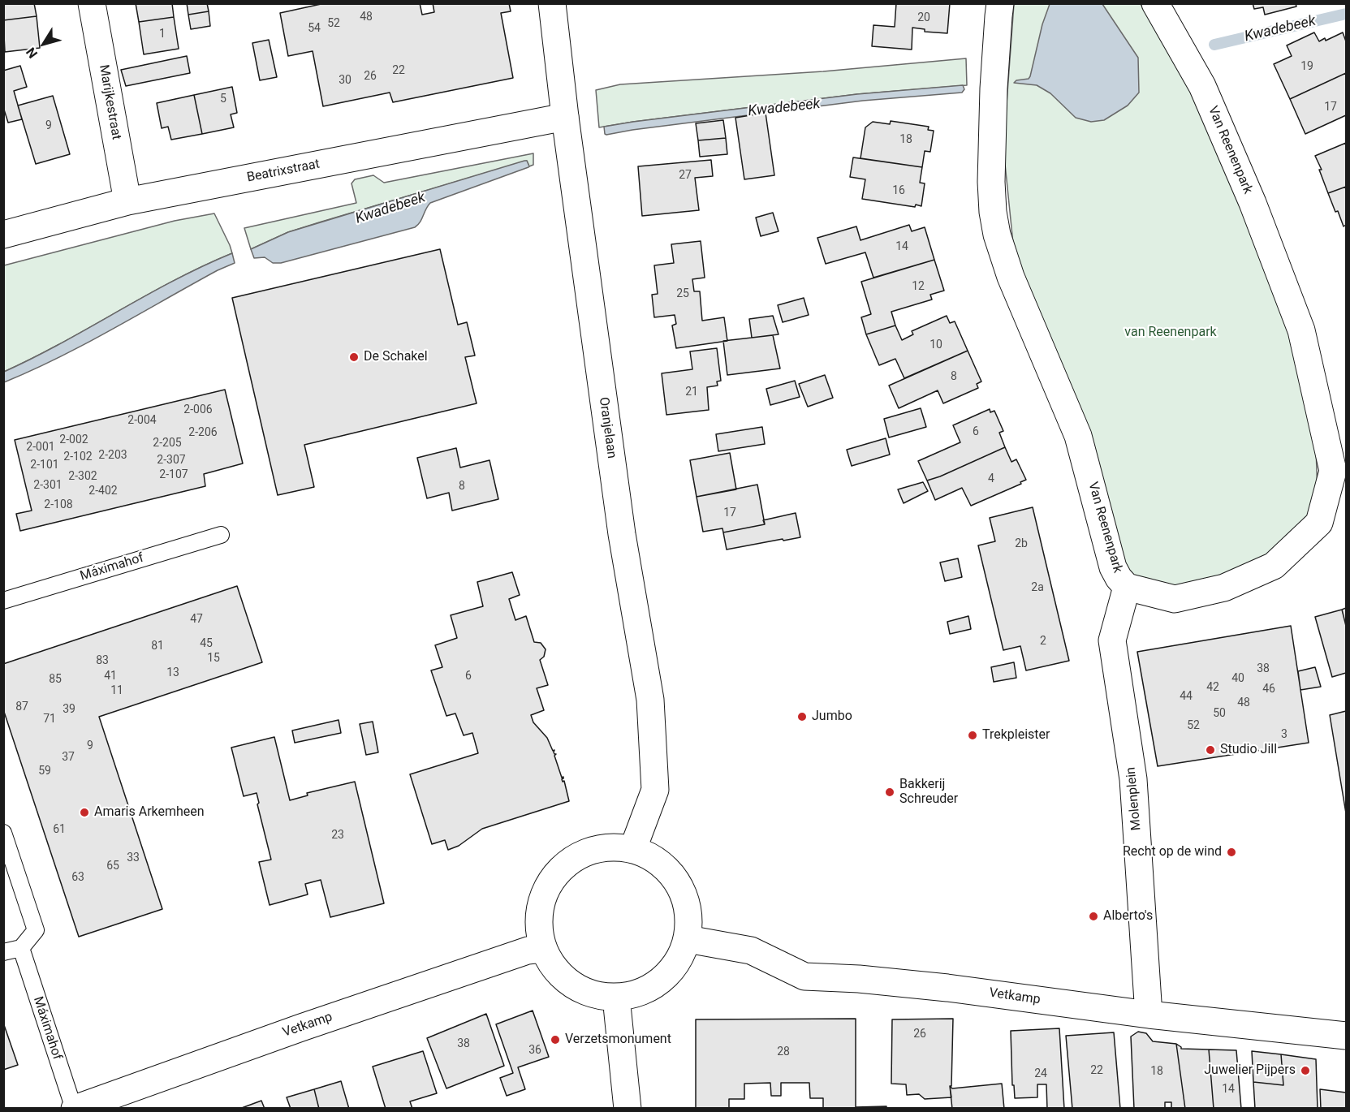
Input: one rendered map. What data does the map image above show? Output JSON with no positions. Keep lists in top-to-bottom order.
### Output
{
  "streets": {
    "street": [
      "Marijkestraat",
      "Van Reenenpark",
      "Beatrixstraat",
      "Oranjelaan",
      "Molenplein",
      "Vetkamp"
    ],
    "lane": ["Máximahof"]
  },
  "crossings": [
    ["Marijkestraat", "Beatrixstraat"],
    ["Van Reenenpark", "Molenplein"],
    ["Beatrixstraat", "Oranjelaan"],
    ["Oranjelaan", "Vetkamp"],
    ["Máximahof", "Vetkamp"],
    ["Molenplein", "Vetkamp"]
  ],
  "water": ["Kwadebeek"],
  "parks": ["van Reenenpark"],
  "places": [
    "De Schakel",
    "Jumbo",
    "Trekpleister",
    "Studio Jill",
    "Bakkerij Schreuder",
    "Amaris Arkemheen",
    "Recht op de wind",
    "Alberto's",
    "Verzetsmonument",
    "Juwelier Pijpers"
  ],
  "house_numbers": [
    "48",
    "20",
    "52",
    "54",
    "1",
    "19",
    "22",
    "26",
    "30",
    "5",
    "17",
    "9",
    "18",
    "27",
    "16",
    "14",
    "12",
    "25",
    "10",
    "8",
    "21",
    "2-006",
    "2-004",
    "6",
    "2-206",
    "2-002",
    "2-205",
    "2-001",
    "2-203",
    "2-102",
    "2-307",
    "2-101",
    "2-107",
    "2-302",
    "4",
    "2-301",
    "8",
    "2-402",
    "2-108",
    "17",
    "2b",
    "2a",
    "47",
    "2",
    "45",
    "81",
    "15",
    "83",
    "38",
    "13",
    "41",
    "6",
    "40",
    "85",
    "42",
    "46",
    "11",
    "44",
    "48",
    "87",
    "39",
    "50",
    "71",
    "52",
    "3",
    "9",
    "37",
    "59",
    "61",
    "23",
    "33",
    "65",
    "63",
    "26",
    "38",
    "36",
    "28",
    "22",
    "18",
    "24",
    "14"
  ],
  "north": "bottom left"
}
